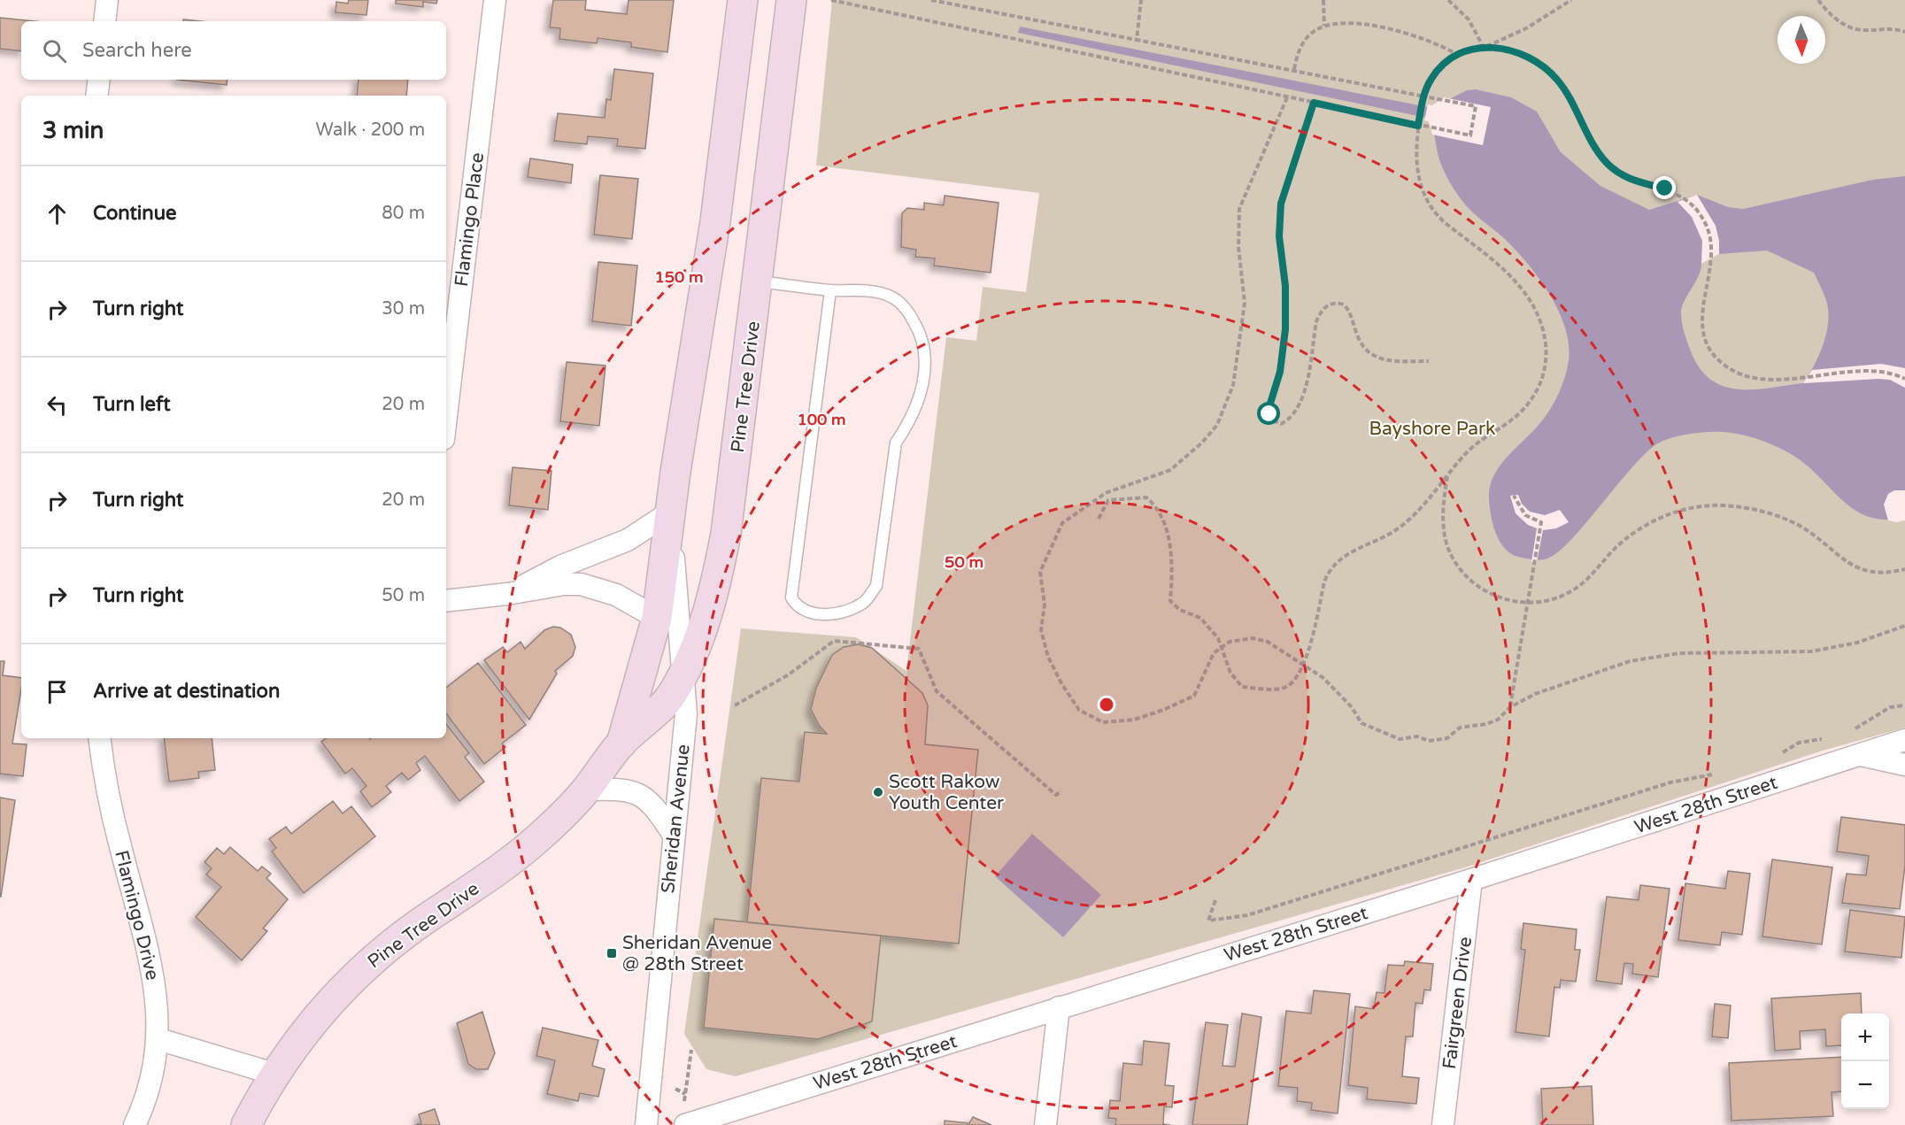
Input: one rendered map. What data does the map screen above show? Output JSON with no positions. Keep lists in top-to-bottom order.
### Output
{
  "streets": {
    "main road": ["Pine Tree Drive"],
    "street": [
      "Flamingo Place",
      "West 28th Street",
      "Sheridan Avenue",
      "Flamingo Drive",
      "Fairgreen Drive"
    ]
  },
  "crossings": [
    ["Pine Tree Drive", "Sheridan Avenue"],
    ["West 28th Street", "Fairgreen Drive"]
  ],
  "parks": ["Bayshore Park"],
  "places": {
    "other": ["Scott Rakow Youth Center"],
    "transit": ["Sheridan Avenue @ 28th Street"]
  },
  "north": "bottom",
  "page": {
    "search": "Search here",
    "heading": ["3 min", "Walk · 200 m"],
    "list": [
      ["Continue", "80 m"],
      ["Turn right", "30 m"],
      ["Turn left", "20 m"],
      ["Turn right", "20 m"],
      ["Turn right", "50 m"],
      "Arrive at destination"
    ],
    "map_buttons": ["+", "−"]
  },
  "rings": ["150 m", "100 m", "50 m"]
}
